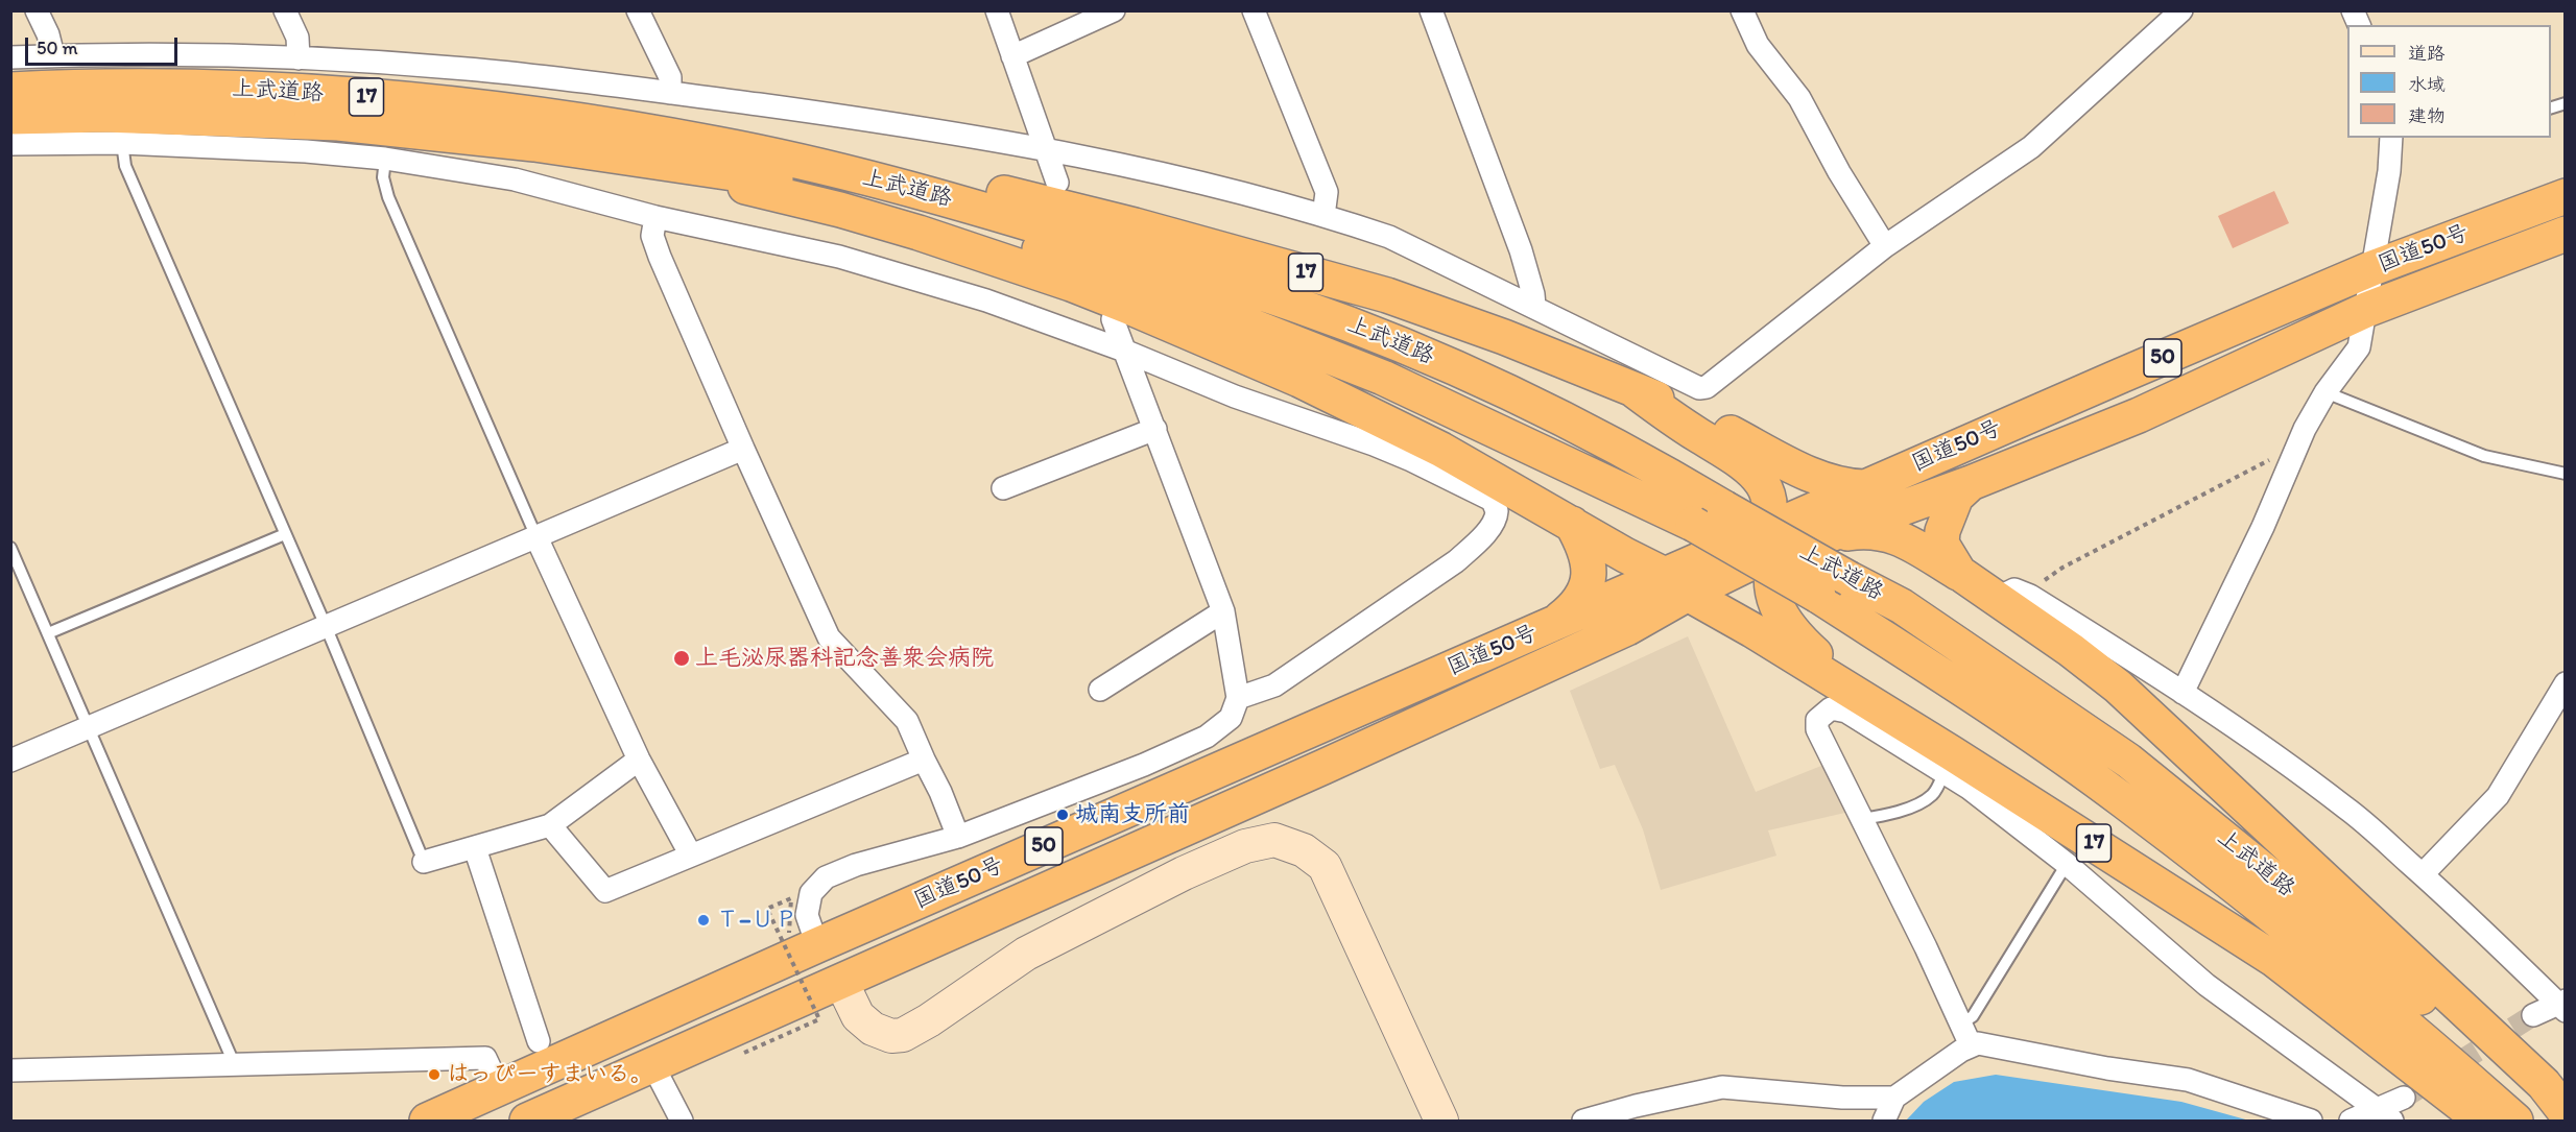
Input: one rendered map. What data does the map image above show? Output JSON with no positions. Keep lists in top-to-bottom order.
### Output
{
  "streets": {
    "highway": [
      "上武道路",
      "17",
      "国道50号",
      "50"
    ]
  },
  "crossings": [
    ["上武道路", "17"],
    ["17", "国道50号"]
  ],
  "places": [
    "上毛泌尿器科記念善衆会病院",
    "城南支所前",
    "Ｔ−ＵＰ",
    "はっぴーすまいる。"
  ],
  "legend": ["道路", "水域", "建物"],
  "scale_bar": "50 m"
}
